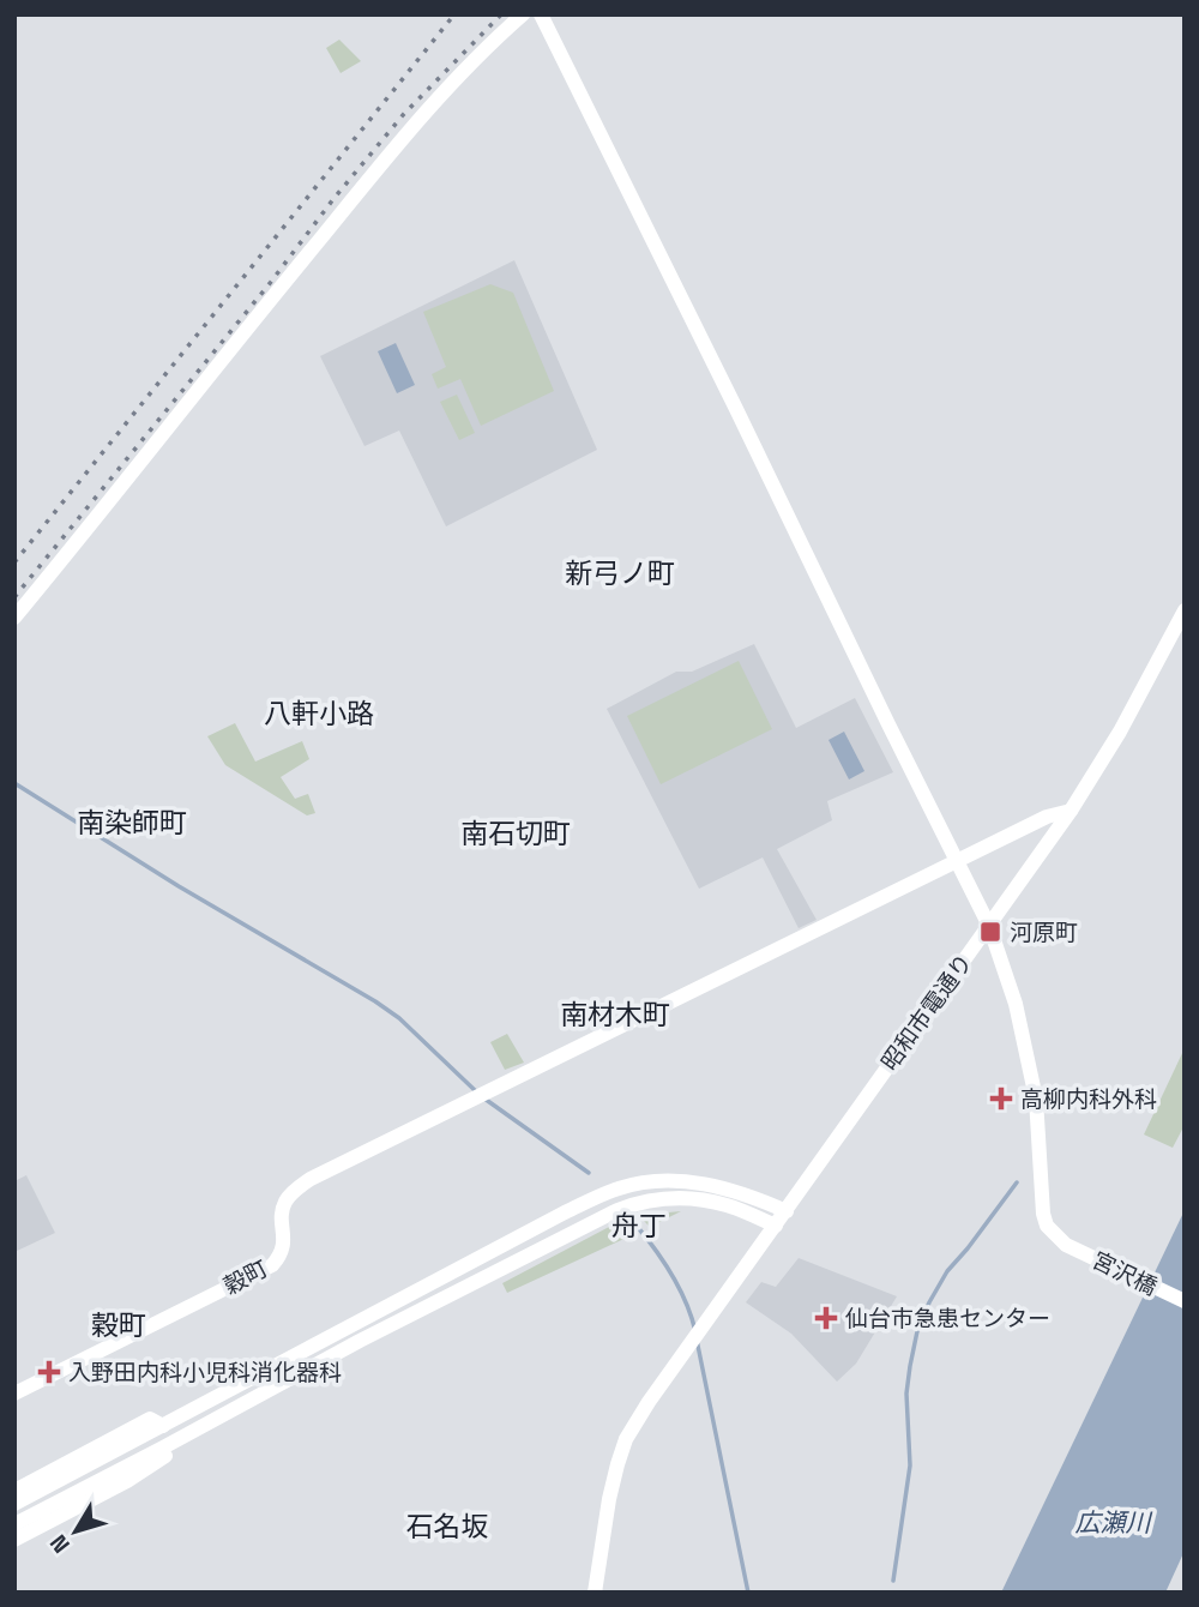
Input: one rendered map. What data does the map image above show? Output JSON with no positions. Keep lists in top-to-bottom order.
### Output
{
  "streets": {
    "street": ["昭和市電通り", "宮沢橋", "穀町"]
  },
  "crossings": [
    ["昭和市電通り", "宮沢橋"],
    ["昭和市電通り", "穀町"]
  ],
  "districts": [
    "新弓ノ町",
    "八軒小路",
    "南染師町",
    "南石切町",
    "南材木町",
    "舟丁",
    "穀町",
    "石名坂"
  ],
  "water": ["広瀬川"],
  "places": {
    "transit": ["河原町"],
    "health": ["高柳内科外科", "仙台市急患センター", "入野田内科小児科消化器科"]
  },
  "north": "bottom left"
}
